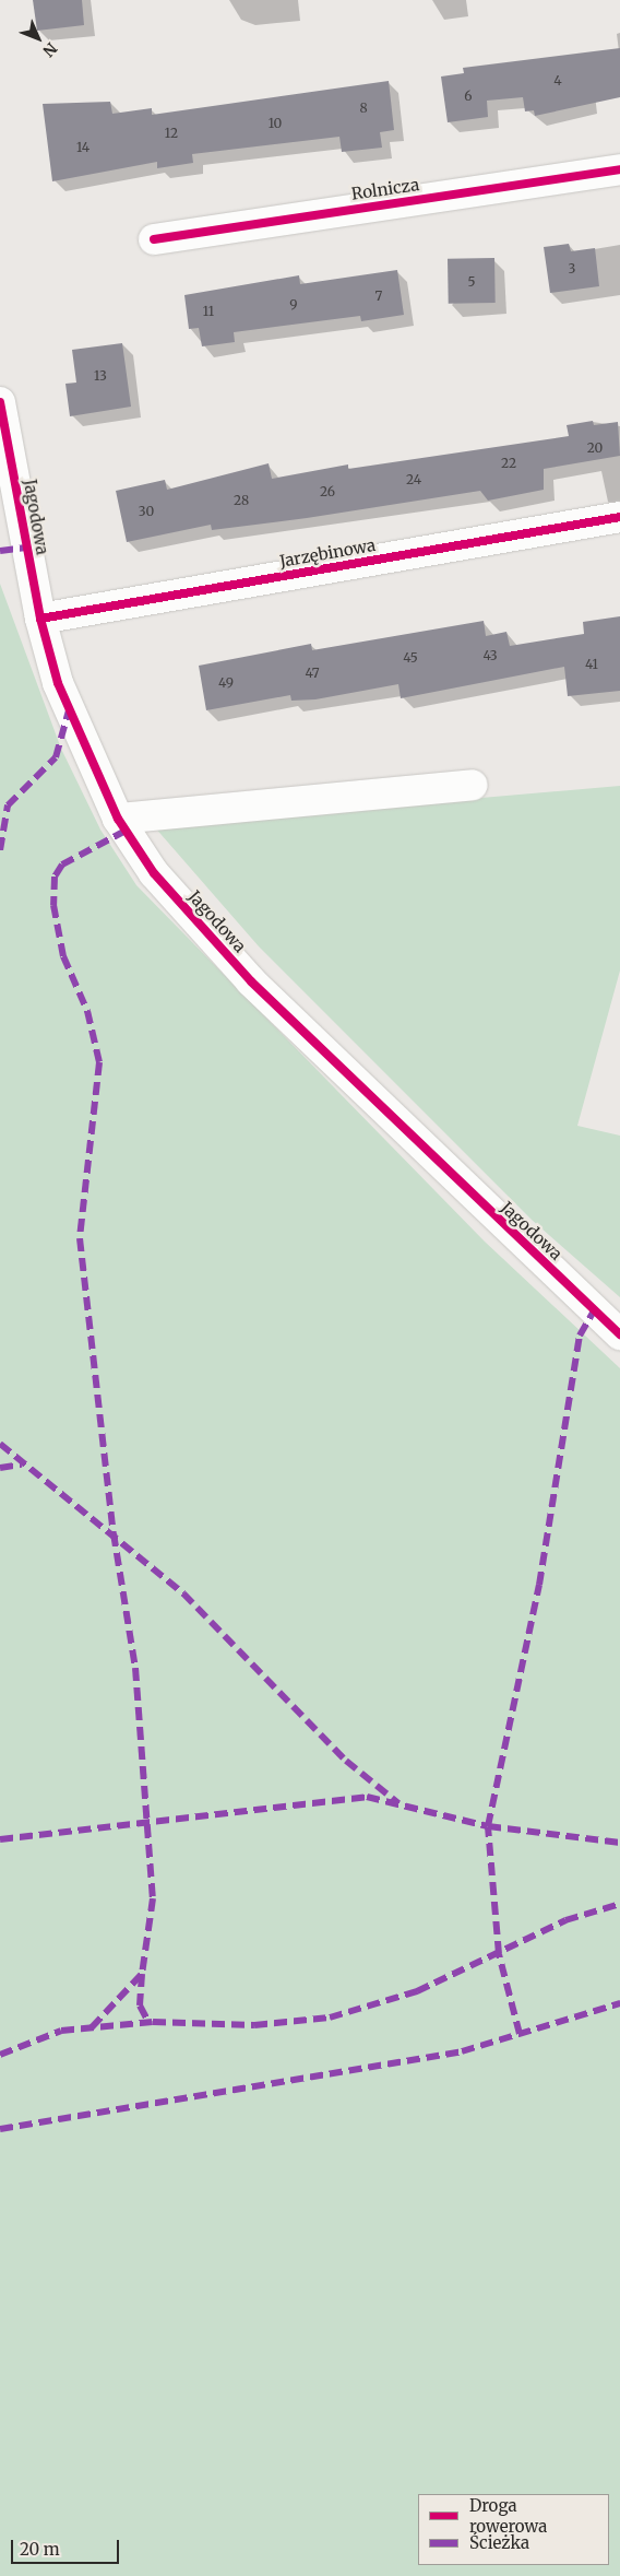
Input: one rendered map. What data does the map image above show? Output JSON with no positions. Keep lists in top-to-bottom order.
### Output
{
  "streets": {
    "street": ["Rolnicza", "Jagodowa", "Jarzębinowa"]
  },
  "crossings": [
    ["Jagodowa", "Jarzębinowa"]
  ],
  "house_numbers": [
    "4",
    "6",
    "8",
    "10",
    "12",
    "14",
    "3",
    "5",
    "7",
    "9",
    "11",
    "13",
    "20",
    "22",
    "24",
    "26",
    "28",
    "30",
    "43",
    "45",
    "41",
    "47",
    "49"
  ],
  "legend": ["Droga rowerowa", "Ścieżka"],
  "scale_bar": "20 m",
  "north": "bottom right"
}
